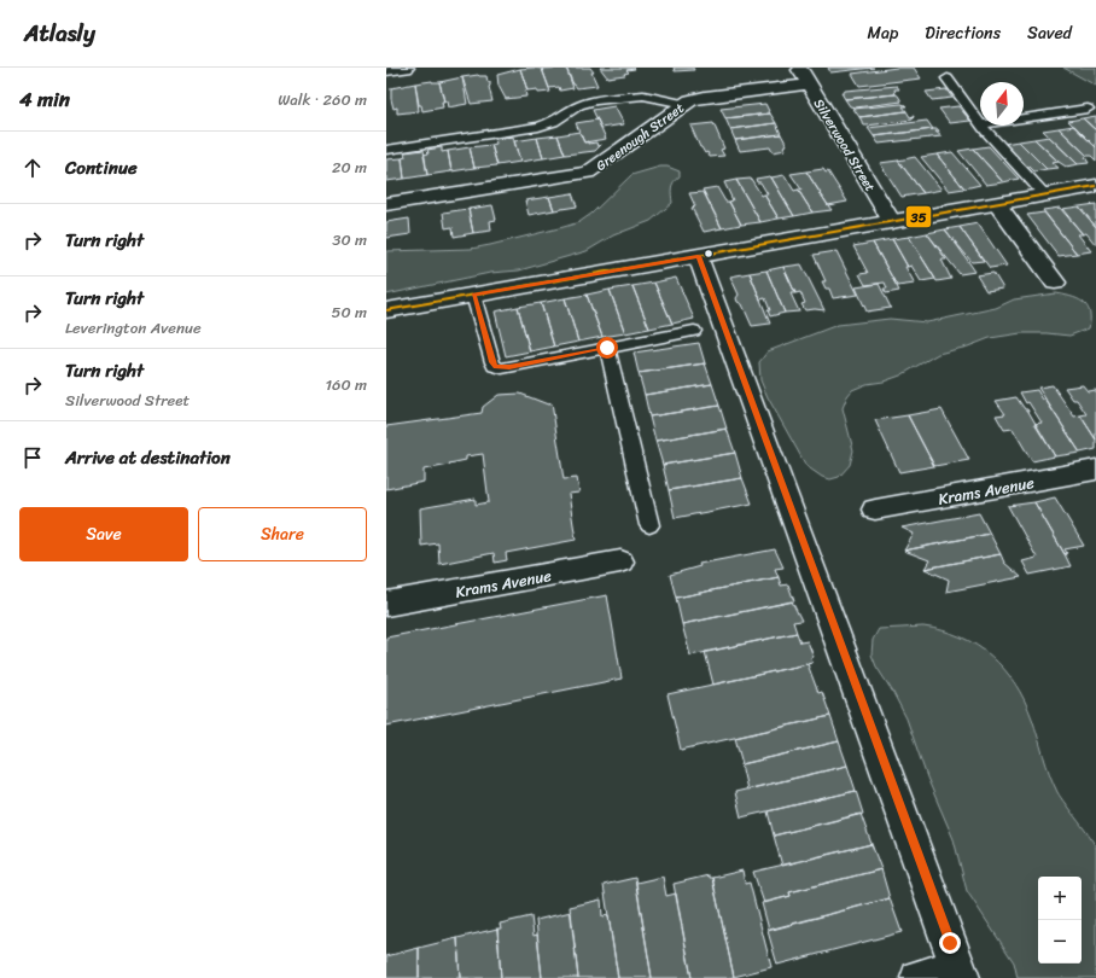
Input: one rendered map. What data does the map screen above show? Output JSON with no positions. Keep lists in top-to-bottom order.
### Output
{
  "streets": {
    "street": ["Greenough Street", "Silverwood Street", "Krams Avenue"]
  },
  "crossings": [
    ["Greenough Street", "Silverwood Street"]
  ],
  "lines": ["transit line 35"],
  "north": "top",
  "page": {
    "header": "Atlasly",
    "nav": ["Map", "Directions", "Saved"],
    "heading": ["4 min", "Walk · 260 m"],
    "list": [
      ["Continue", "20 m"],
      ["Turn right", "30 m"],
      ["Turn right", "Leverington Avenue", "50 m"],
      ["Turn right", "Silverwood Street", "160 m"],
      "Arrive at destination"
    ],
    "buttons": ["Save", "Share"],
    "map_buttons": ["+", "−"]
  }
}
